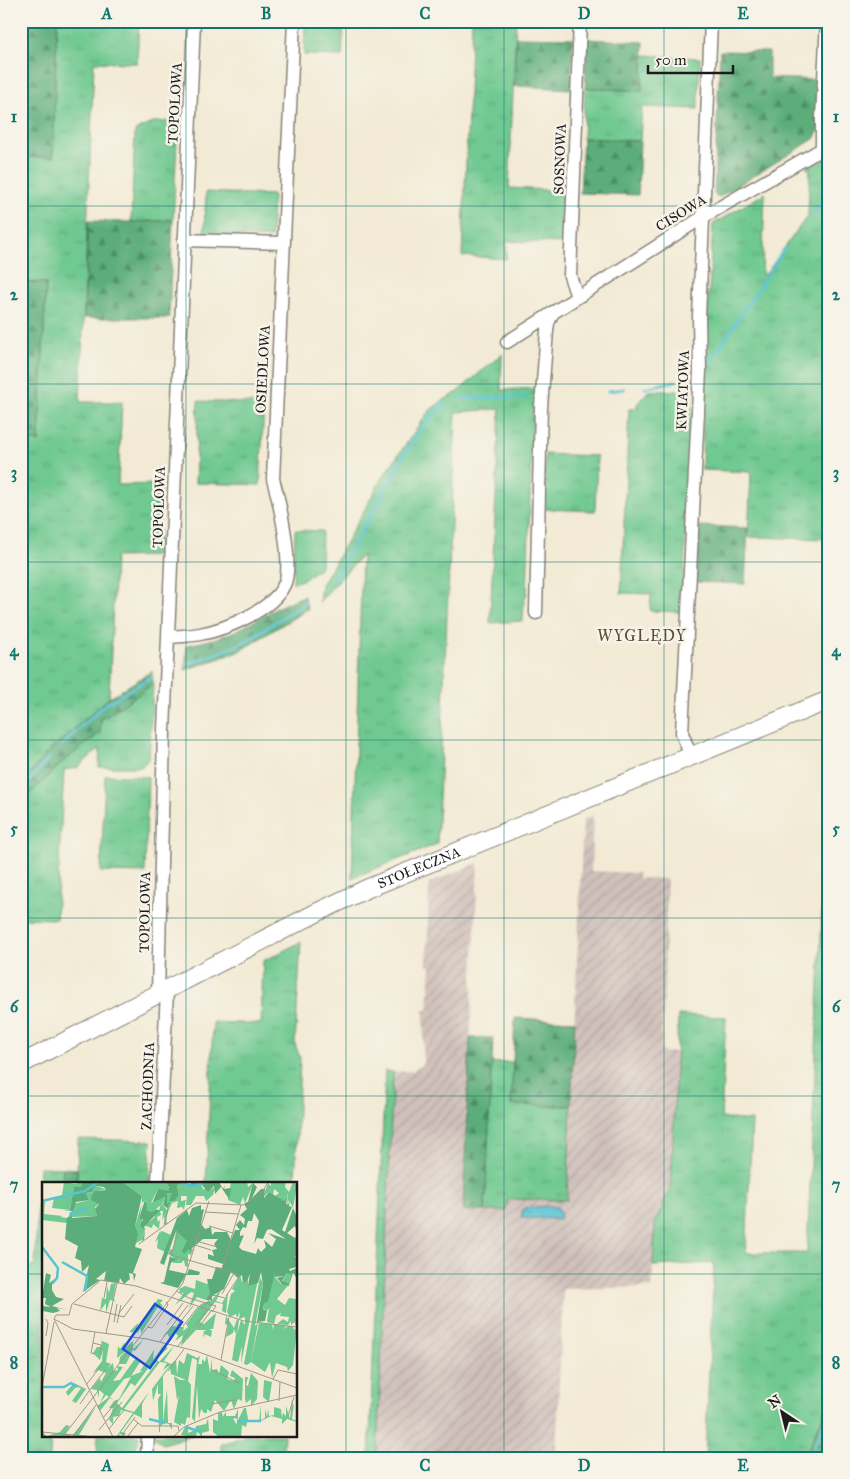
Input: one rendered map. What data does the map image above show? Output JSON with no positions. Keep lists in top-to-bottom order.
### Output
{
  "streets": {
    "main road": ["STOŁECZNA"],
    "street": [
      "TOPOLOWA",
      "SOSNOWA",
      "CISOWA",
      "OSIEDLOWA",
      "KWIATOWA",
      "ZACHODNIA"
    ]
  },
  "crossings": [
    ["TOPOLOWA", "OSIEDLOWA"],
    ["TOPOLOWA", "STOŁECZNA"],
    ["TOPOLOWA", "ZACHODNIA"],
    ["SOSNOWA", "CISOWA"],
    ["CISOWA", "KWIATOWA"],
    ["KWIATOWA", "STOŁECZNA"],
    ["STOŁECZNA", "ZACHODNIA"]
  ],
  "districts": ["WYGLĘDY"],
  "scale_bar": "50 m",
  "north": "top left",
  "grid": {
    "columns": [
      "A",
      "B",
      "C",
      "D",
      "E"
    ],
    "rows": [
      "1",
      "2",
      "3",
      "4",
      "5",
      "6",
      "7",
      "8"
    ]
  }
}
